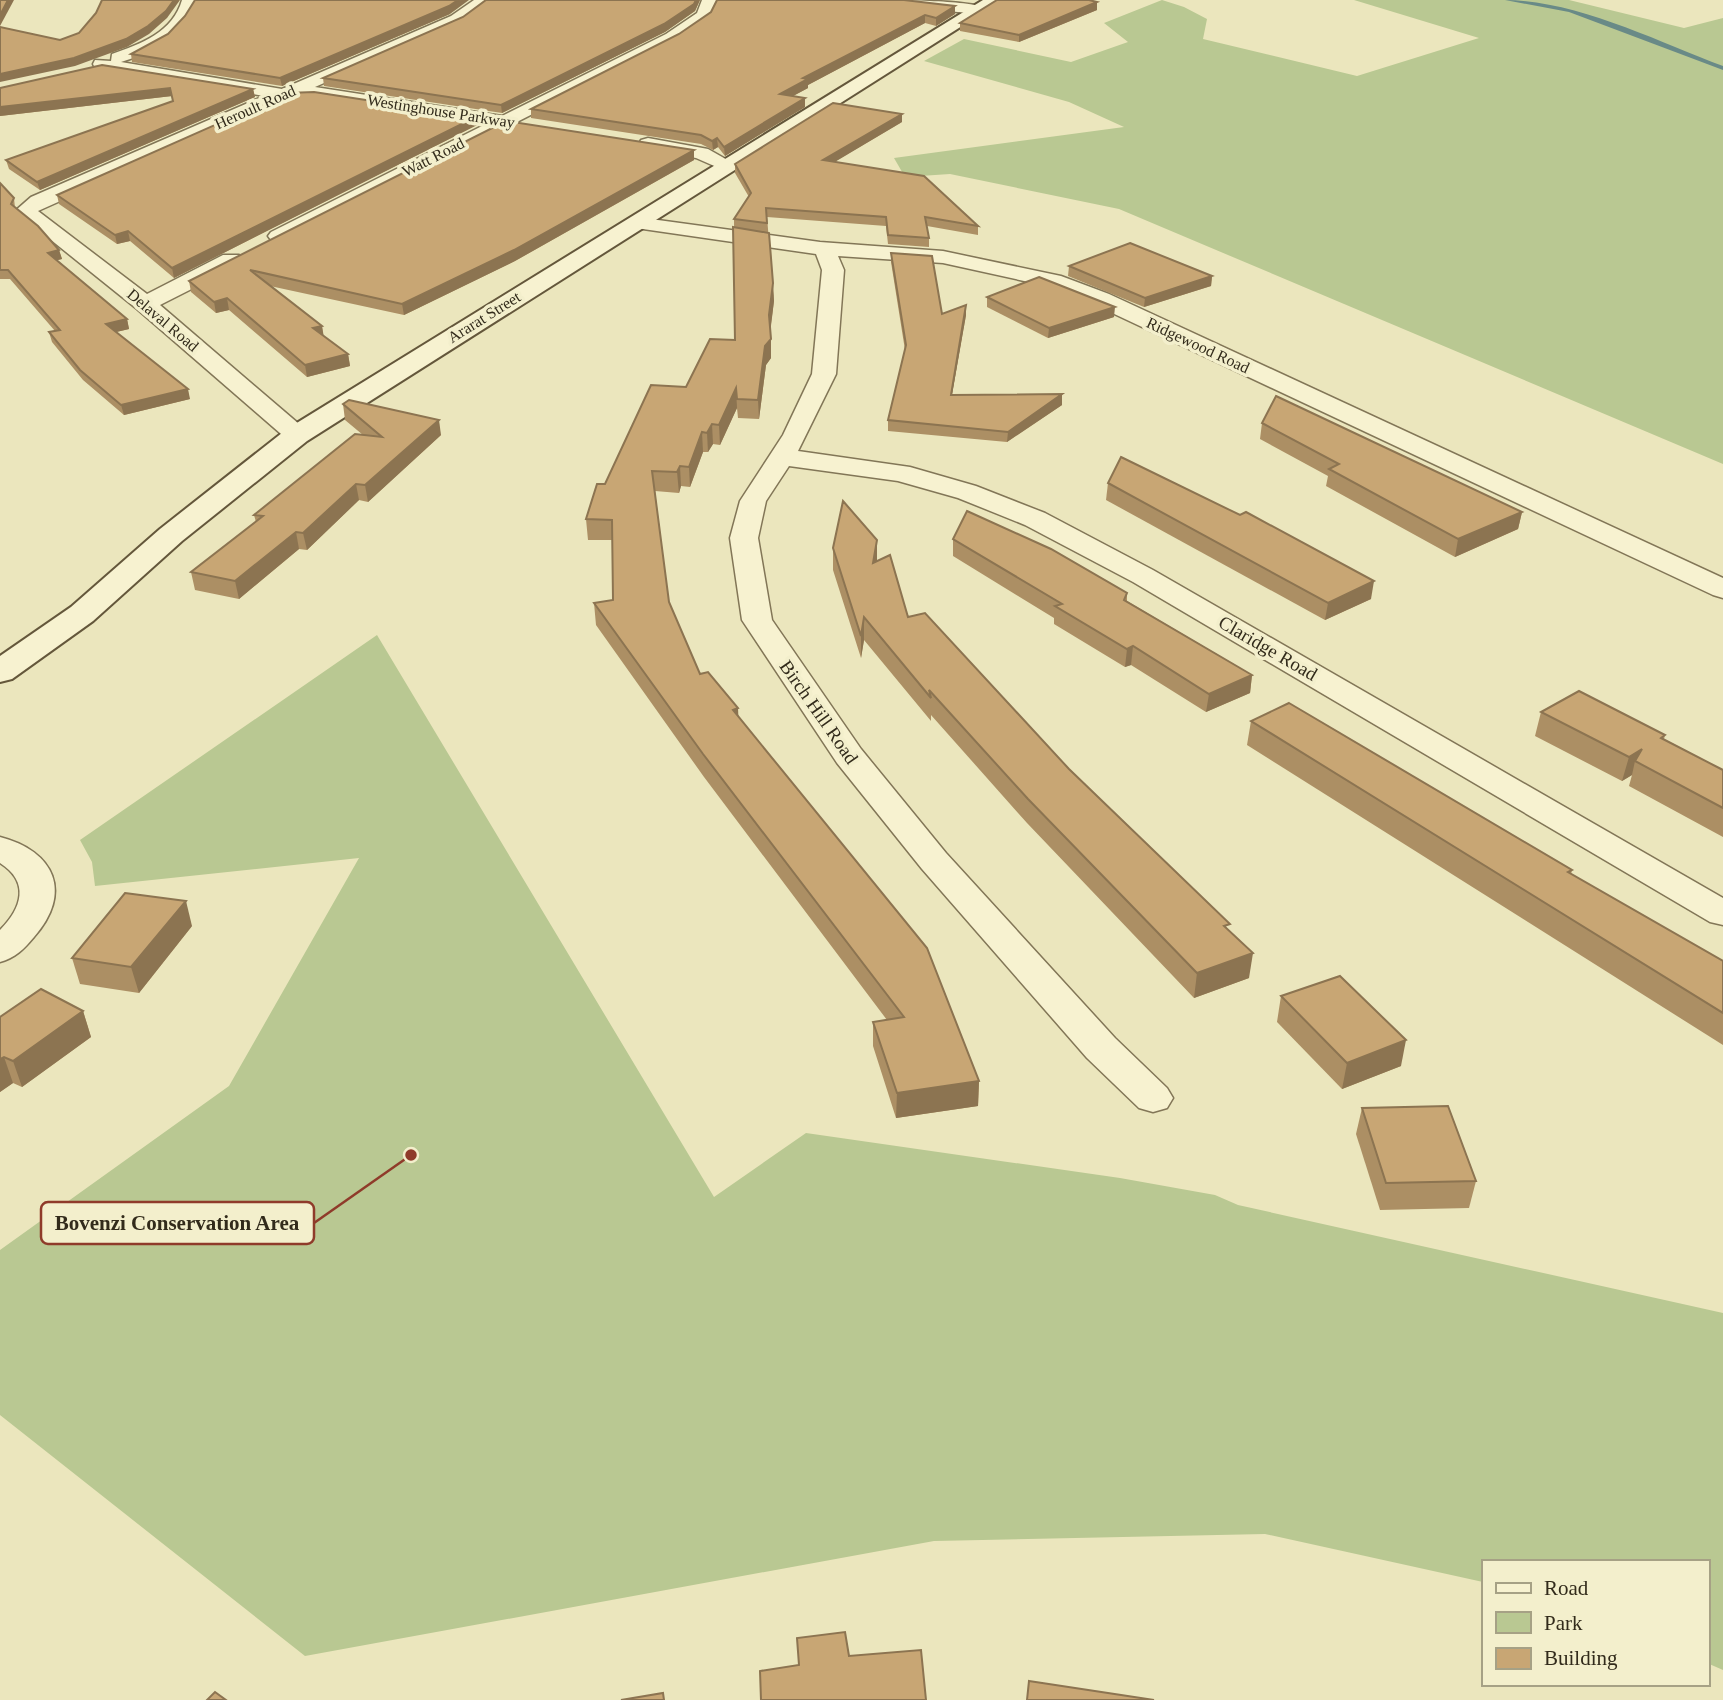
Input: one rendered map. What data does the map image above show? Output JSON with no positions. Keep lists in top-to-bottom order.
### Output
{
  "streets": {
    "main road": ["Ararat Street"],
    "street": [
      "Heroult Road",
      "Westinghouse Parkway",
      "Watt Road",
      "Delaval Road",
      "Ridgewood Road",
      "Claridge Road",
      "Birch Hill Road"
    ]
  },
  "crossings": [
    ["Heroult Road", "Westinghouse Parkway"],
    ["Heroult Road", "Delaval Road"],
    ["Westinghouse Parkway", "Watt Road"],
    ["Watt Road", "Delaval Road"],
    ["Ararat Street", "Delaval Road"],
    ["Ararat Street", "Ridgewood Road"],
    ["Ridgewood Road", "Birch Hill Road"],
    ["Claridge Road", "Birch Hill Road"]
  ],
  "places": ["Bovenzi Conservation Area"],
  "legend": ["Road", "Park", "Building"]
}
